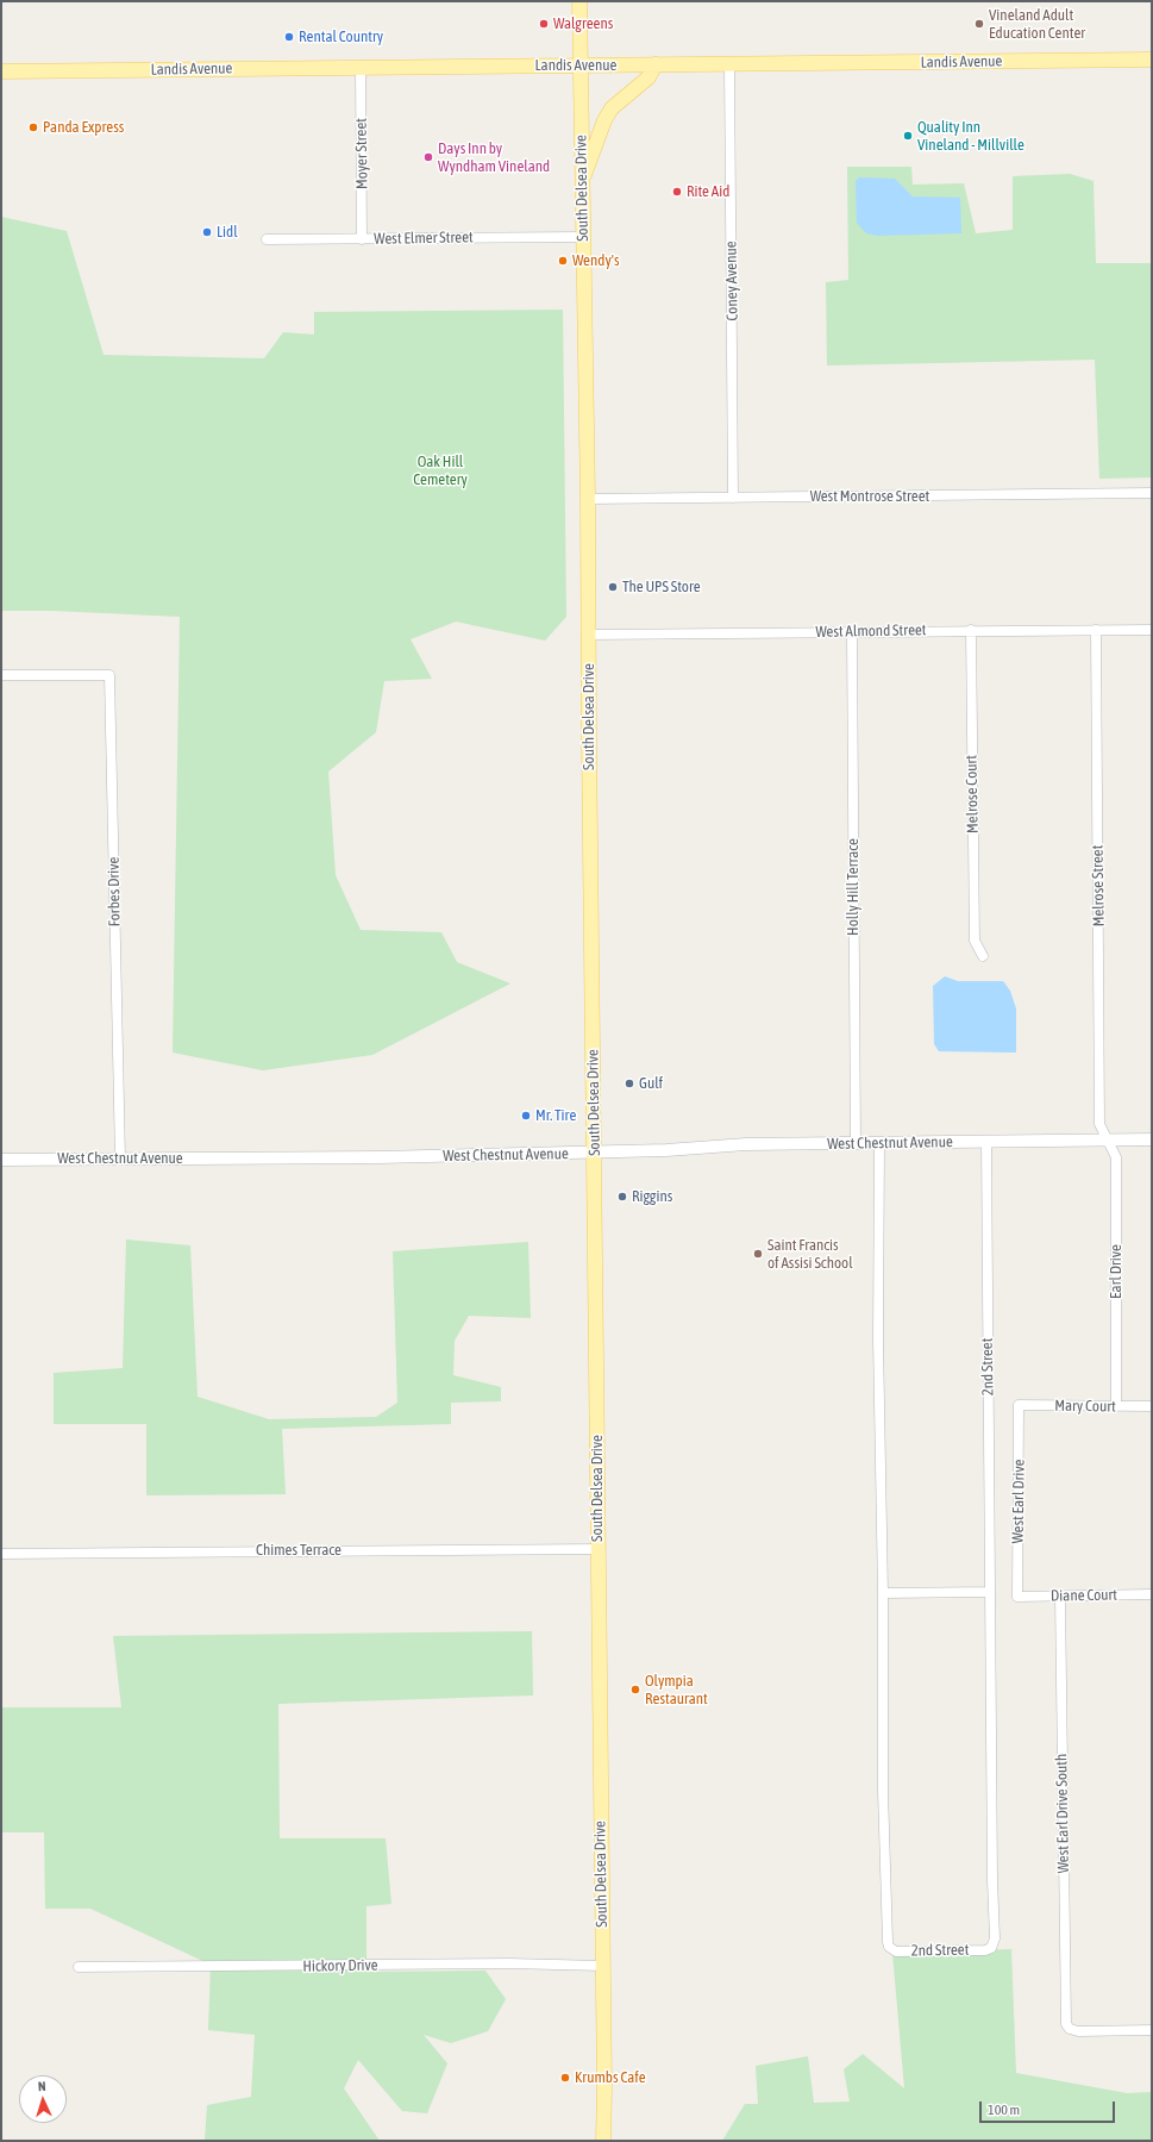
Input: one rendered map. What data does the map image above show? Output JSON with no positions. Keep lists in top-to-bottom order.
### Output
{
  "streets": {
    "main road": ["Landis Avenue", "South Delsea Drive"],
    "street": [
      "Moyer Street",
      "West Elmer Street",
      "Coney Avenue",
      "West Montrose Street",
      "West Almond Street",
      "Melrose Court",
      "Melrose Street",
      "Holly Hill Terrace",
      "Forbes Drive",
      "West Chestnut Avenue",
      "Earl Drive",
      "2nd Street",
      "Mary Court",
      "West Earl Drive",
      "Chimes Terrace",
      "Diane Court",
      "West Earl Drive South",
      "Hickory Drive"
    ]
  },
  "crossings": [
    ["Landis Avenue", "Moyer Street"],
    ["Landis Avenue", "South Delsea Drive"],
    ["Landis Avenue", "Coney Avenue"],
    ["Moyer Street", "West Elmer Street"],
    ["South Delsea Drive", "West Elmer Street"],
    ["South Delsea Drive", "West Montrose Street"],
    ["South Delsea Drive", "West Almond Street"],
    ["South Delsea Drive", "West Chestnut Avenue"],
    ["South Delsea Drive", "Chimes Terrace"],
    ["South Delsea Drive", "Hickory Drive"],
    ["Coney Avenue", "West Montrose Street"],
    ["West Almond Street", "Melrose Court"],
    ["West Almond Street", "Melrose Street"],
    ["West Almond Street", "Holly Hill Terrace"],
    ["Melrose Street", "West Chestnut Avenue"],
    ["Melrose Street", "Earl Drive"],
    ["Holly Hill Terrace", "West Chestnut Avenue"],
    ["Forbes Drive", "West Chestnut Avenue"],
    ["West Chestnut Avenue", "Earl Drive"],
    ["West Chestnut Avenue", "2nd Street"],
    ["Earl Drive", "Mary Court"],
    ["Mary Court", "West Earl Drive"],
    ["West Earl Drive", "Diane Court"],
    ["Diane Court", "West Earl Drive South"]
  ],
  "parks": ["Oak Hill Cemetery"],
  "places": [
    "Walgreens",
    "Vineland Adult Education Center",
    "Rental Country",
    "Panda Express",
    "Quality Inn Vineland - Millville",
    "Days Inn by Wyndham Vineland",
    "Rite Aid",
    "Lidl",
    "Wendy's",
    "The UPS Store",
    "Gulf",
    "Mr. Tire",
    "Riggins",
    "Saint Francis of Assisi School",
    "Olympia Restaurant",
    "Krumbs Cafe"
  ],
  "scale_bar": "100 m",
  "north": "top"
}
